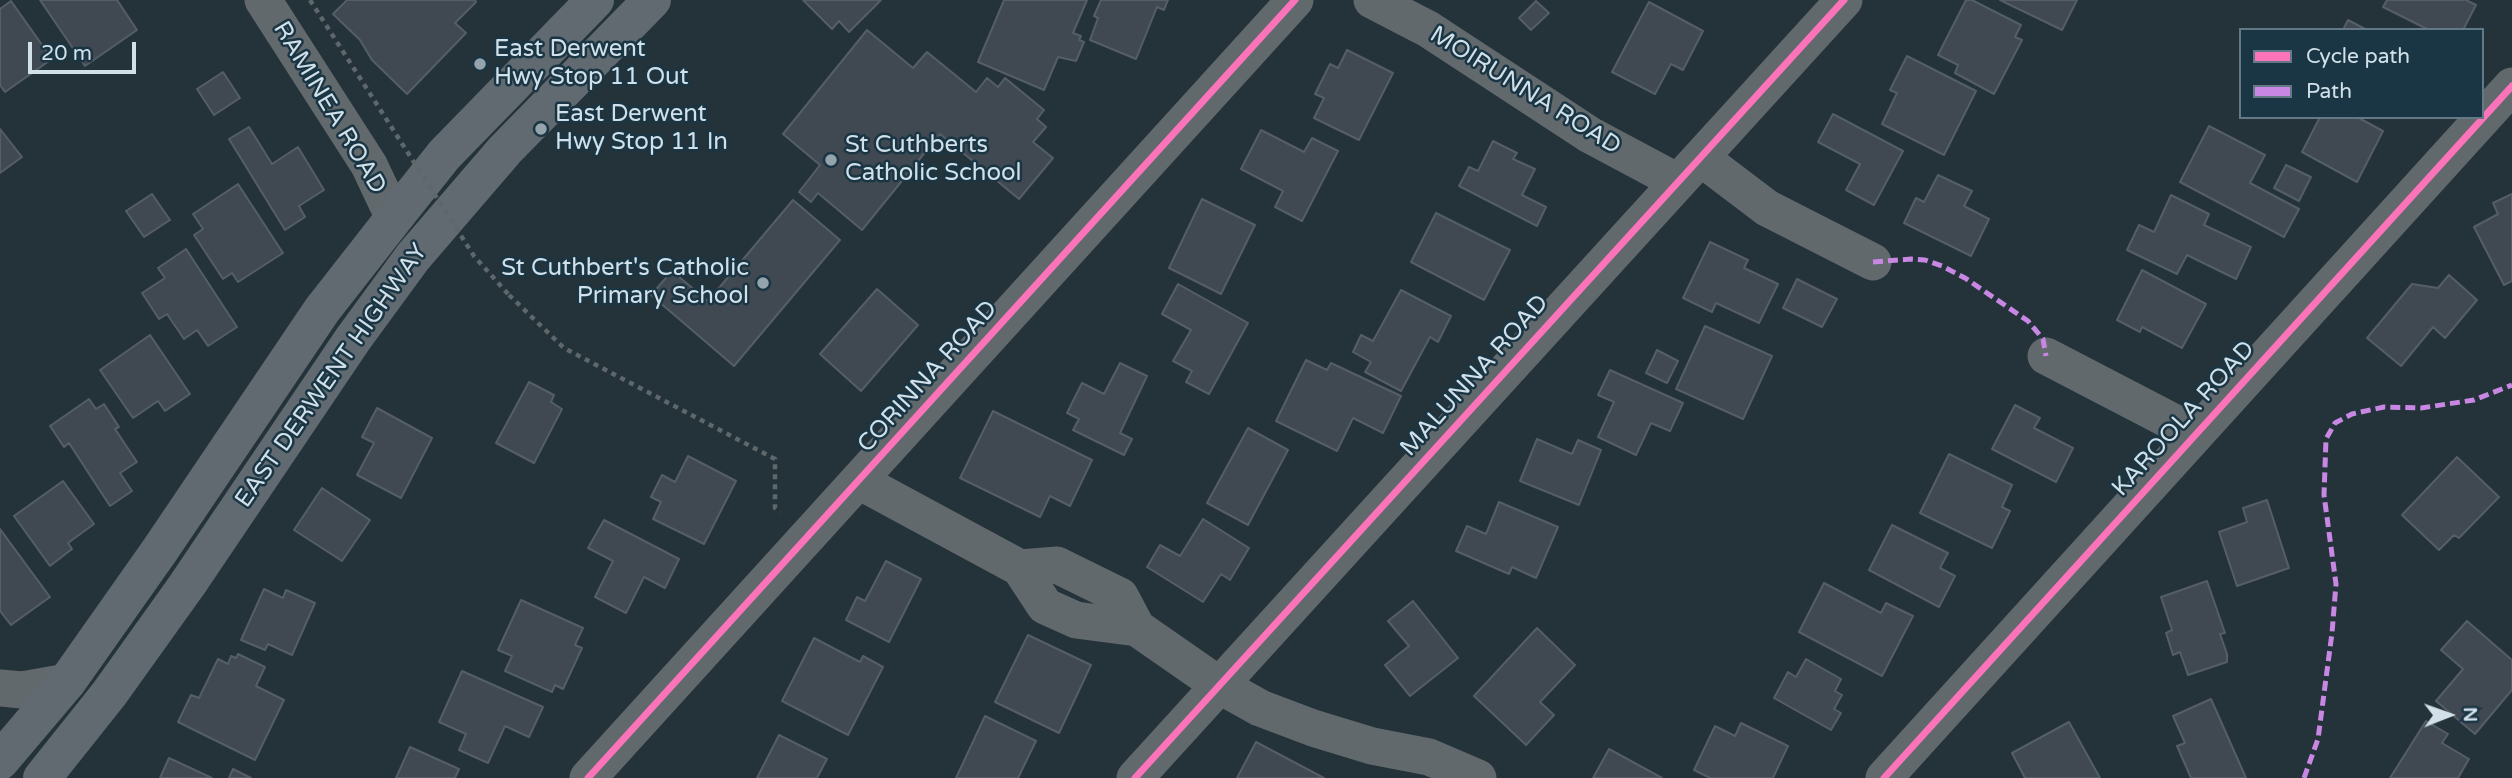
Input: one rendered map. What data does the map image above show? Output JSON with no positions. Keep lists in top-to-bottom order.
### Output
{
  "streets": {
    "main road": ["EAST DERWENT HIGHWAY"],
    "street": [
      "MOIRUNNA ROAD",
      "RAMINEA ROAD",
      "MALUNNA ROAD",
      "CORINNA ROAD",
      "KAROOLA ROAD"
    ]
  },
  "crossings": [
    ["MOIRUNNA ROAD", "MALUNNA ROAD"],
    ["RAMINEA ROAD", "EAST DERWENT HIGHWAY"]
  ],
  "places": [
    "East Derwent Hwy Stop 11 Out",
    "East Derwent Hwy Stop 11 In",
    "St Cuthberts Catholic School",
    "St Cuthbert's Catholic Primary School"
  ],
  "legend": ["Cycle path", "Path"],
  "scale_bar": "20 m",
  "north": "right"
}
